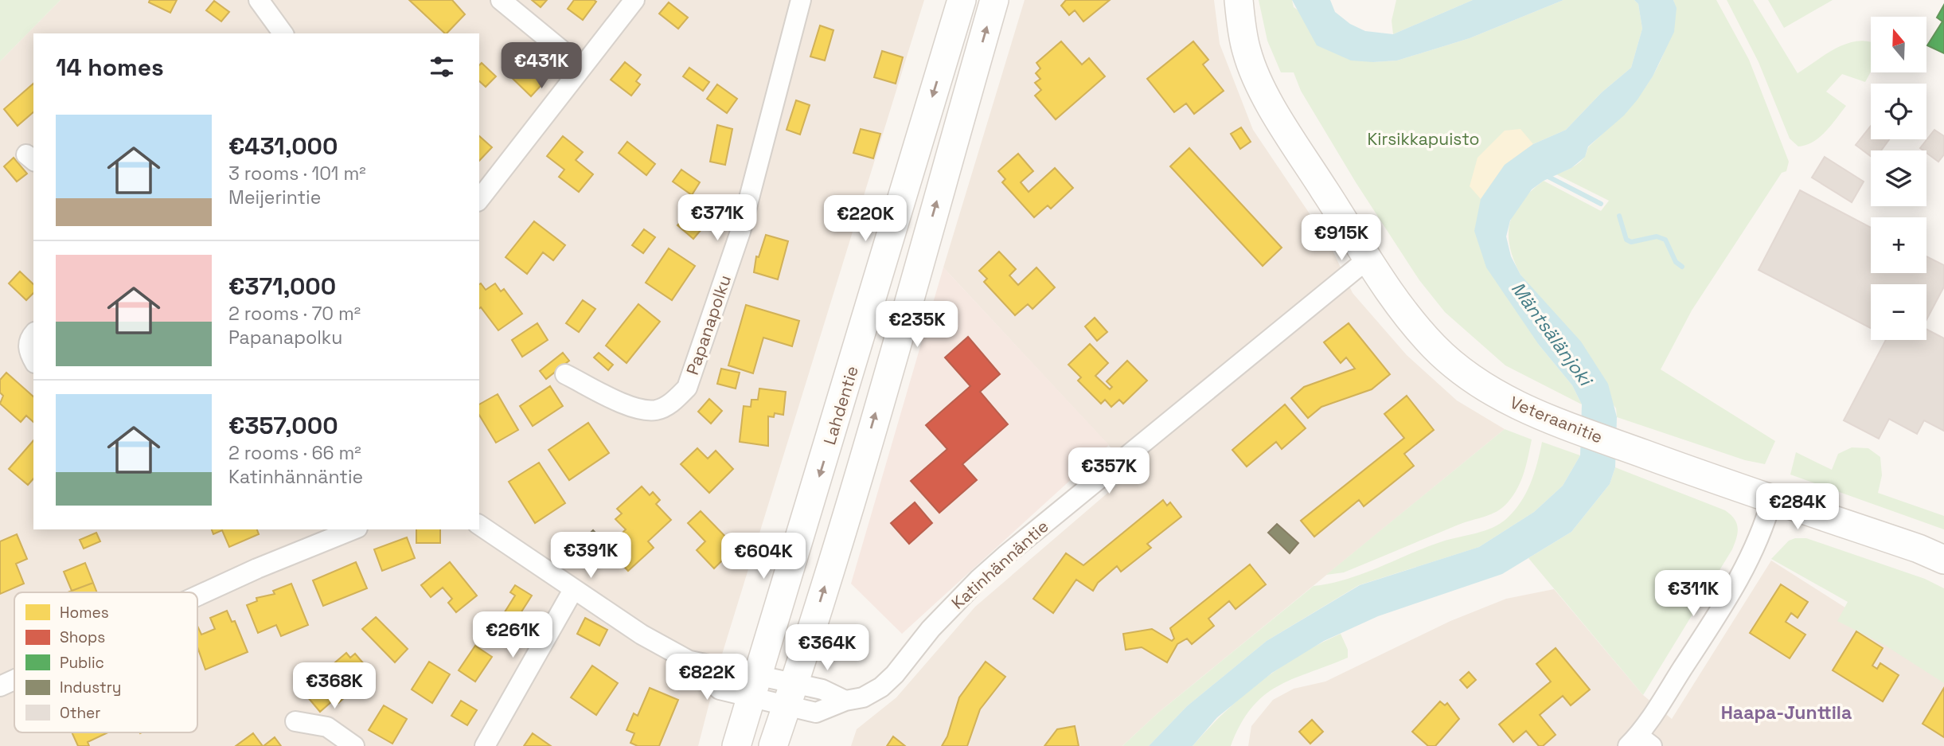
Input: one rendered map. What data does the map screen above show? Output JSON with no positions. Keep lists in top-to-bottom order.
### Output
{
  "streets": {
    "main road": ["Lahdentie", "Veteraanitie"],
    "street": ["Papanapolku", "Katinhännäntie"]
  },
  "crossings": [
    ["Lahdentie", "Katinhännäntie"],
    ["Veteraanitie", "Katinhännäntie"]
  ],
  "districts": ["Haapa-Junttila"],
  "water": ["Mäntsälänjoki"],
  "parks": ["Kirsikkapuisto"],
  "legend": [
    "Homes",
    "Shops",
    "Public",
    "Industry",
    "Other"
  ],
  "north": "top",
  "page": {
    "map_buttons": ["+", "−"],
    "heading": "14 homes",
    "price": [
      "€431K",
      "€371K",
      "€220K",
      "€915K",
      "€235K",
      "€357K",
      "€284K",
      "€391K",
      "€604K",
      "€311K",
      "€261K",
      "€364K",
      "€822K",
      "€368K"
    ],
    "list": [
      {
        "name": "€431,000",
        "note": "3 rooms · 101 m² · Meijerintie"
      },
      {
        "name": "€371,000",
        "note": "2 rooms · 70 m² · Papanapolku"
      },
      {
        "name": "€357,000",
        "note": "2 rooms · 66 m² · Katinhännäntie"
      }
    ]
  }
}
